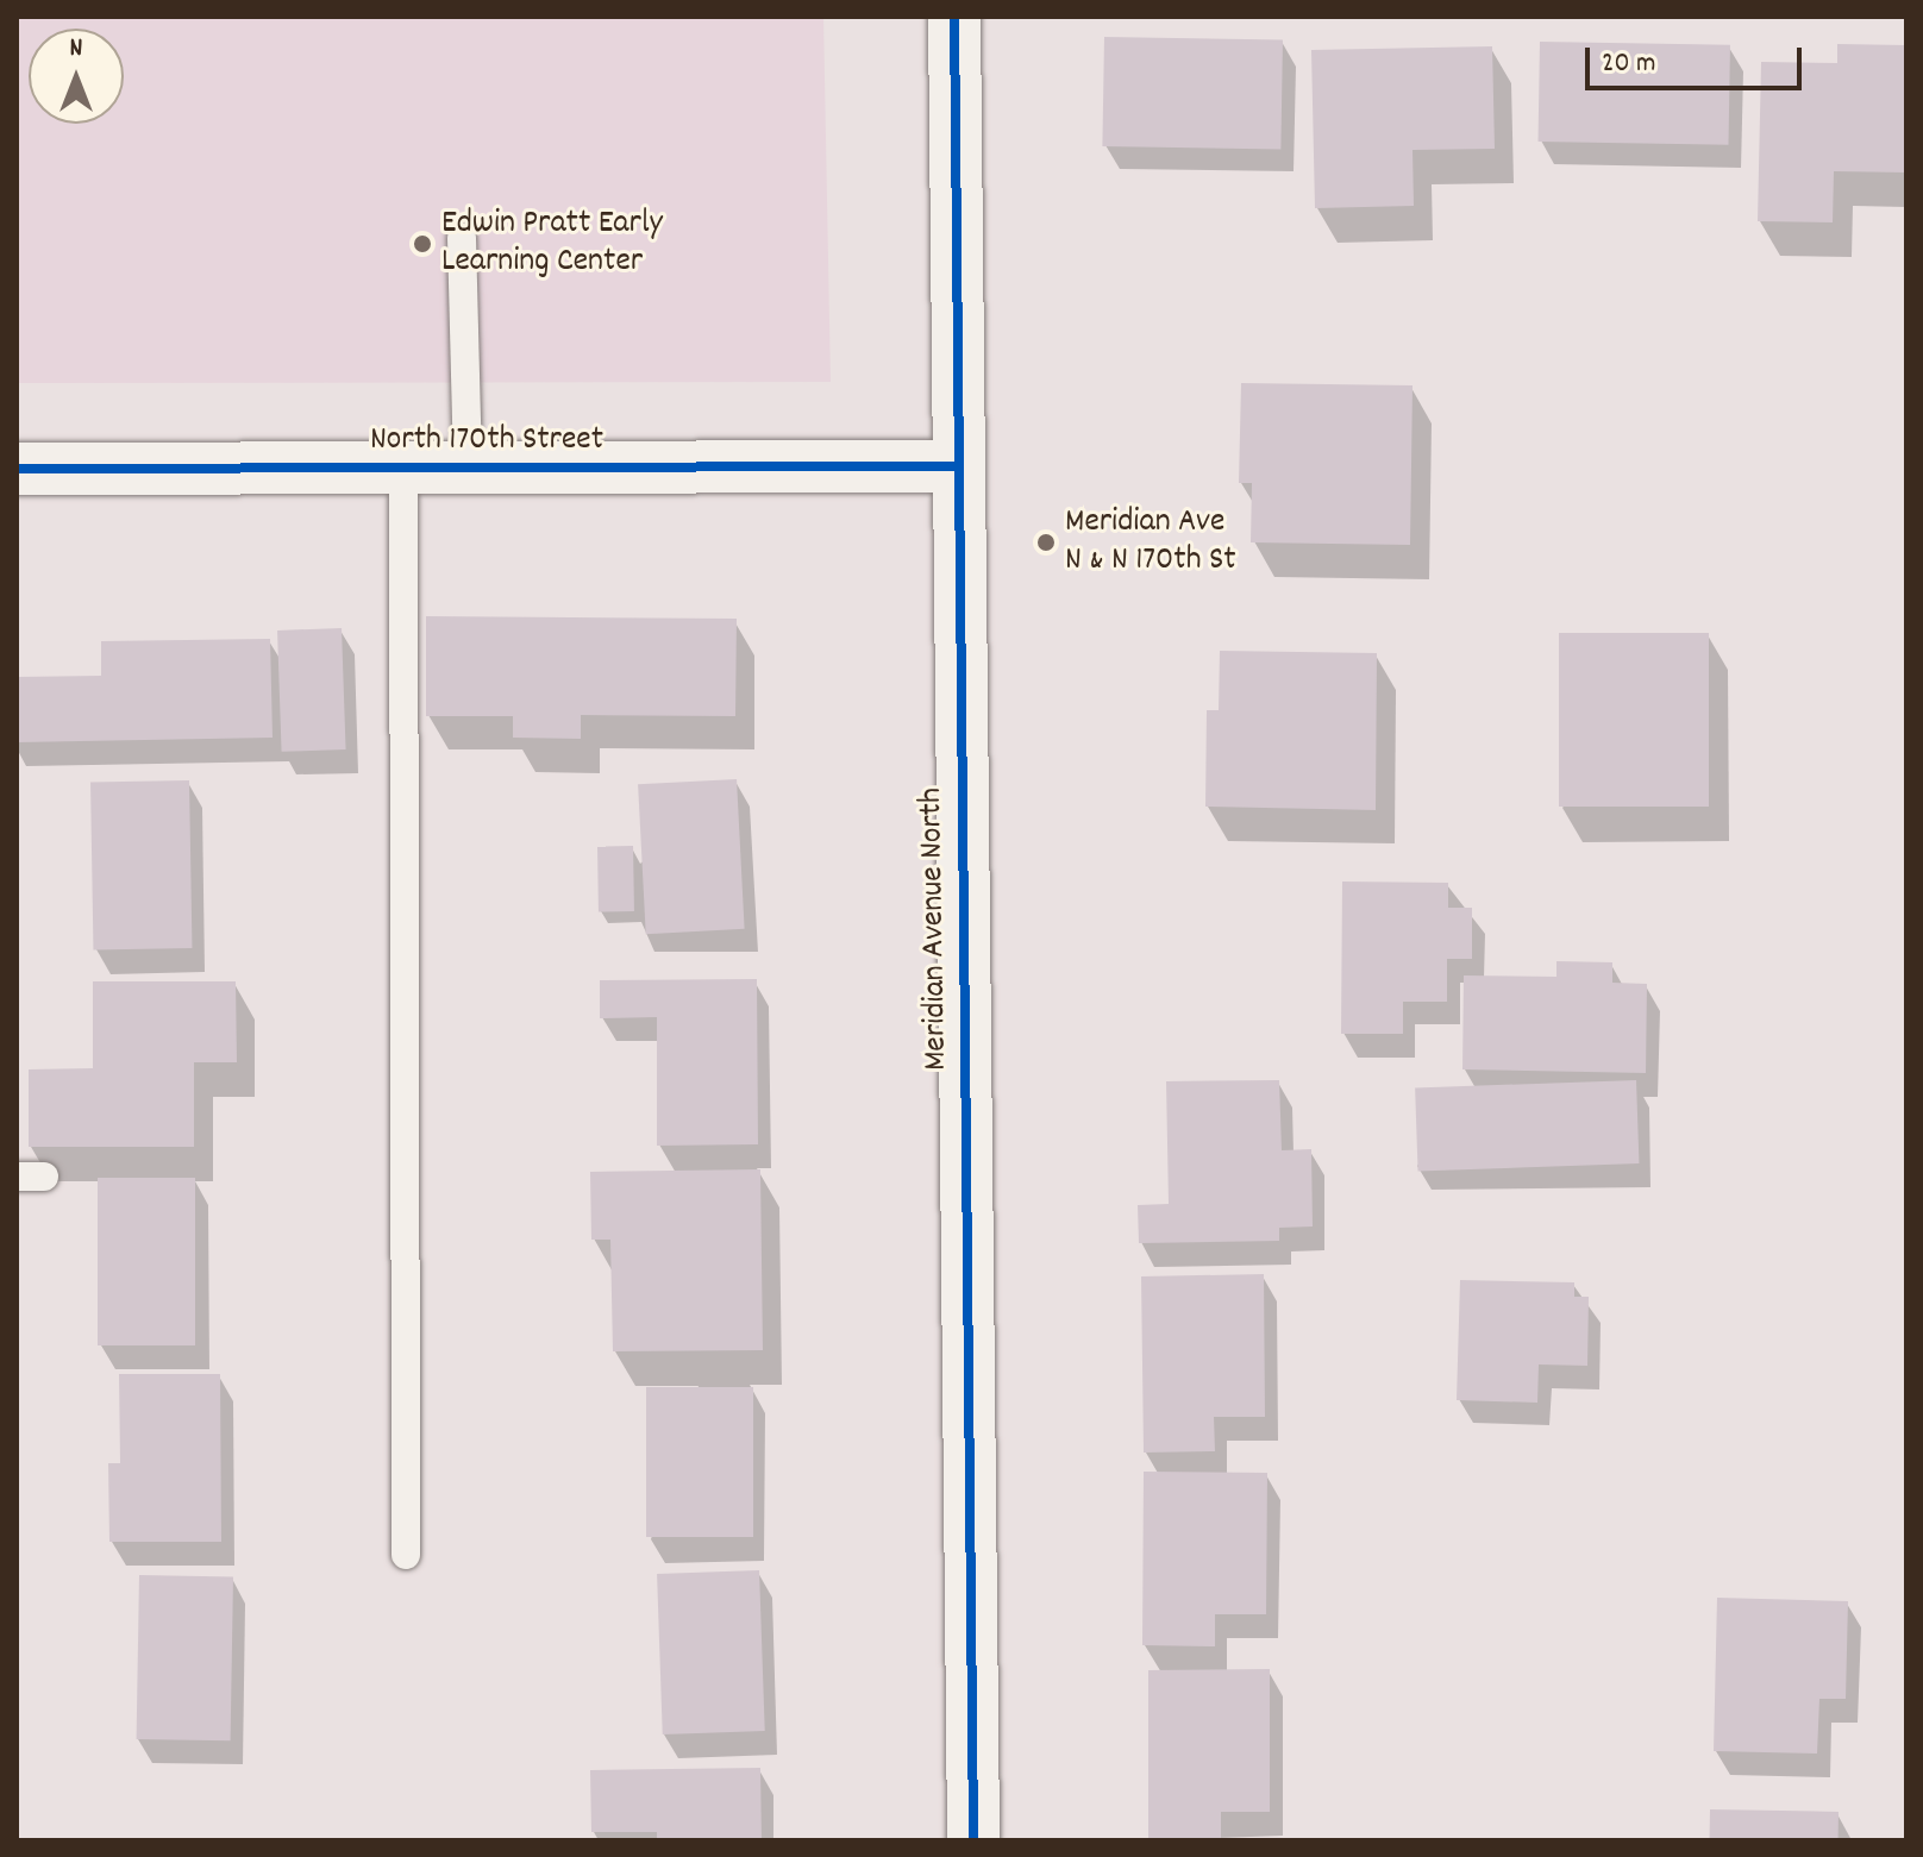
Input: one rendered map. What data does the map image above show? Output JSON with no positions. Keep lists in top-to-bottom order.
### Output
{
  "streets": {
    "street": ["North 170th Street", "Meridian Avenue North"]
  },
  "crossings": [
    ["North 170th Street", "Meridian Avenue North"]
  ],
  "places": ["Edwin Pratt Early Learning Center", "Meridian Ave N & N 170th St"],
  "scale_bar": "20 m",
  "north": "top"
}
